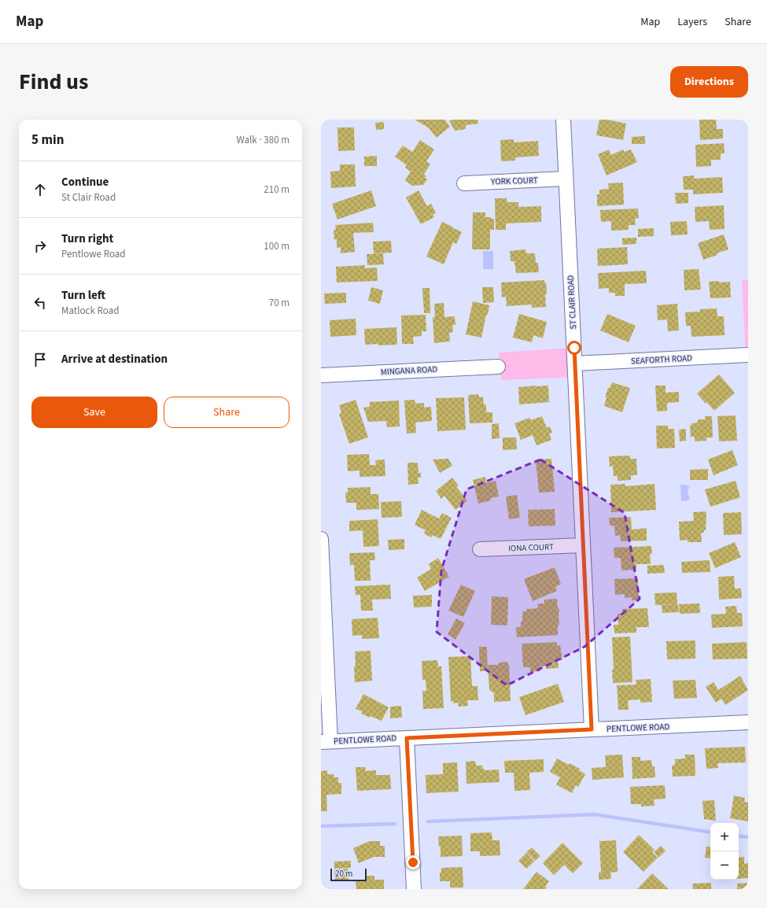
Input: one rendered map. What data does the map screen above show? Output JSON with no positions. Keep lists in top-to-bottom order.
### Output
{
  "streets": {
    "street": [
      "YORK COURT",
      "ST CLAIR ROAD",
      "SEAFORTH ROAD",
      "MINGANA ROAD",
      "IONA COURT",
      "PENTLOWE ROAD"
    ]
  },
  "crossings": [
    ["YORK COURT", "ST CLAIR ROAD"],
    ["ST CLAIR ROAD", "SEAFORTH ROAD"],
    ["ST CLAIR ROAD", "IONA COURT"],
    ["ST CLAIR ROAD", "PENTLOWE ROAD"]
  ],
  "scale_bar": "20 m",
  "page": {
    "header": "Map",
    "nav": ["Map", "Layers", "Share"],
    "title": "Find us",
    "buttons": [
      "Directions",
      ["Save", "Share"]
    ],
    "heading": ["5 min", "Walk · 380 m"],
    "list": [
      ["Continue", "St Clair Road", "210 m"],
      ["Turn right", "Pentlowe Road", "100 m"],
      ["Turn left", "Matlock Road", "70 m"],
      "Arrive at destination"
    ],
    "map_buttons": ["+", "−"],
    "scale": "20 m"
  }
}
